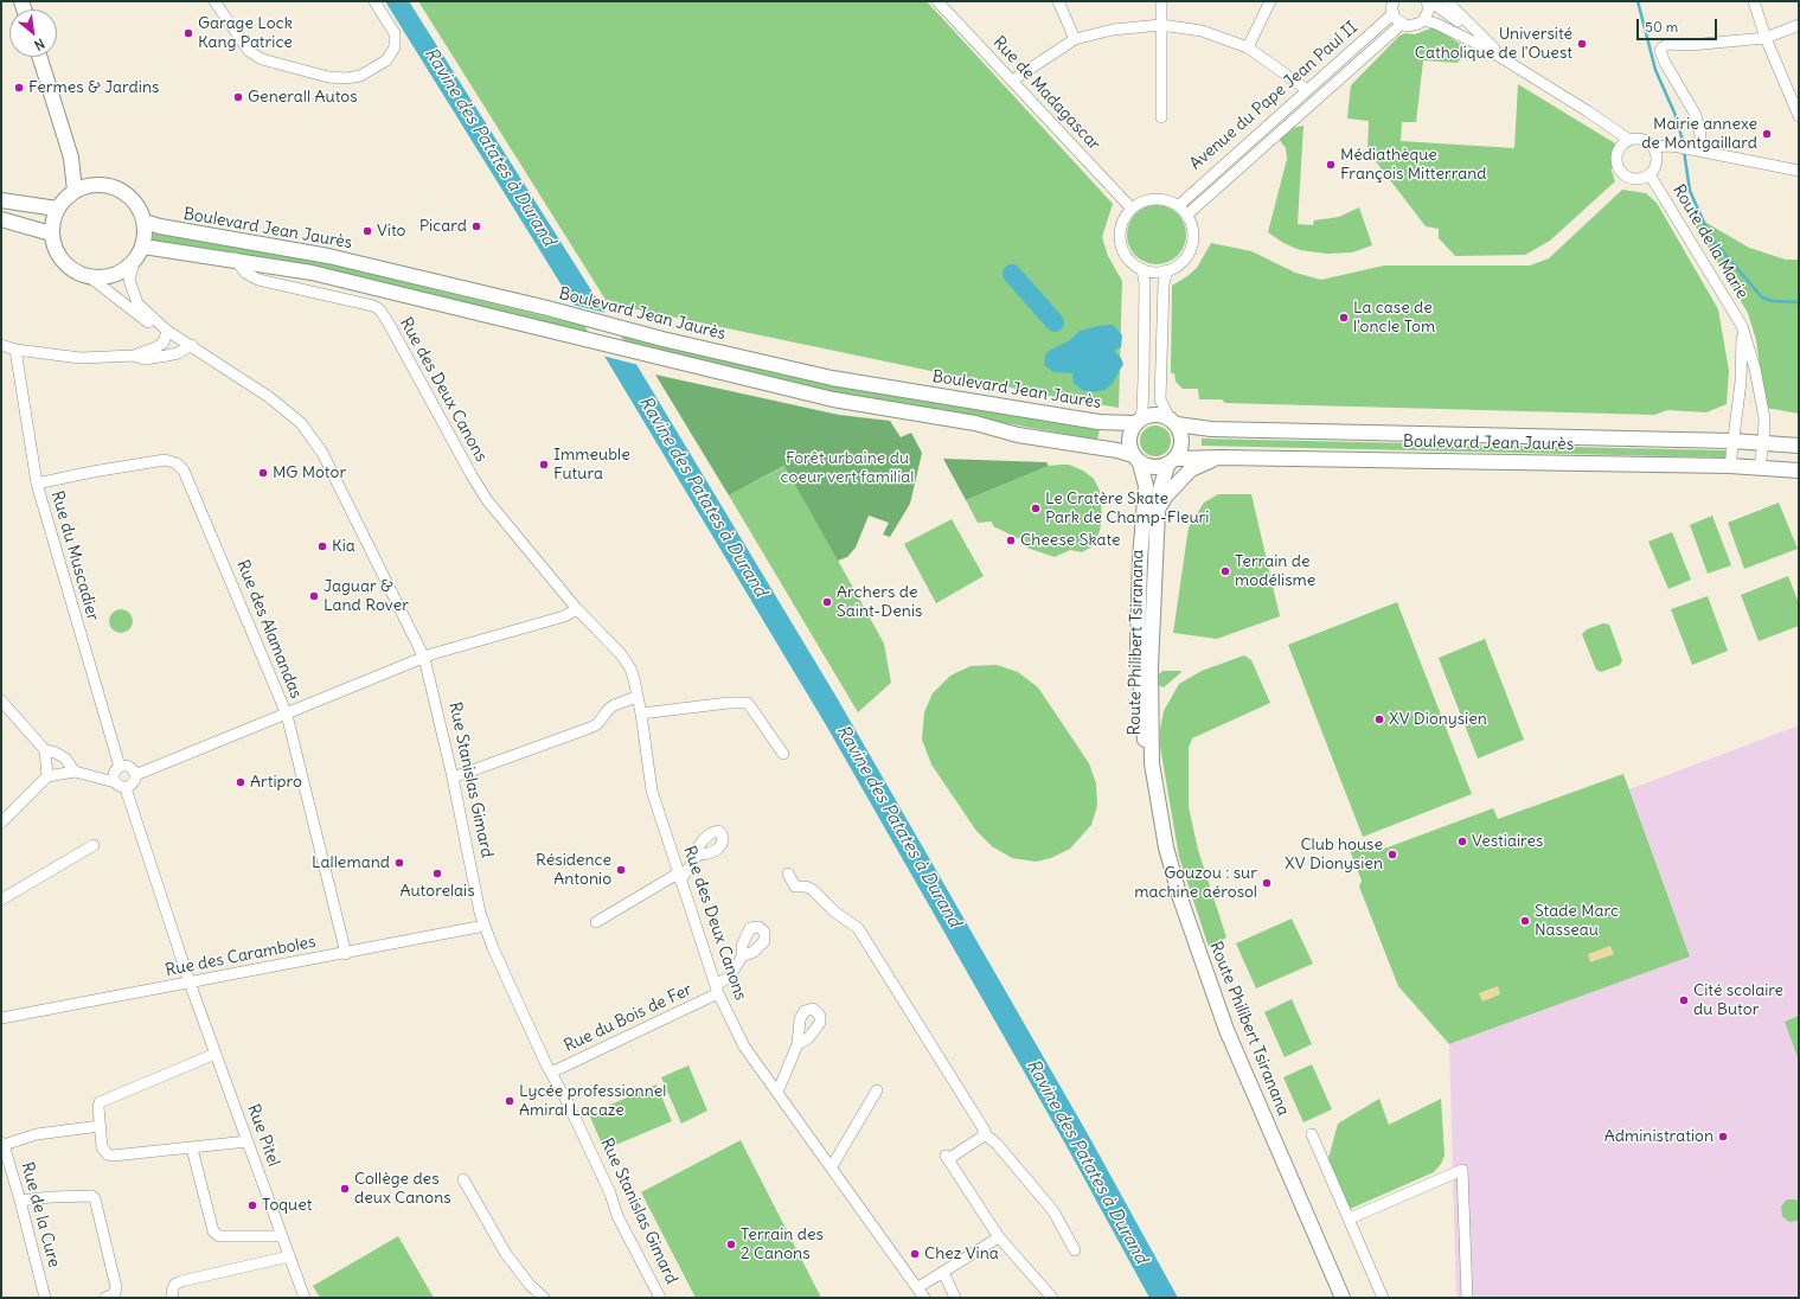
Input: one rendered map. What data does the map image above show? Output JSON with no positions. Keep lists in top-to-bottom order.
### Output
{
  "streets": {
    "main road": ["Boulevard Jean Jaurès", "Route Philibert Tsiranana"],
    "street": [
      "Rue de Madagascar",
      "Avenue du Pape Jean Paul II",
      "Route de la Marie",
      "Rue des Deux Canons",
      "Rue du Muscadier",
      "Rue des Alamandas",
      "Rue Stanislas Gimard",
      "Rue des Caramboles",
      "Rue du Bois de Fer",
      "Rue Pitel",
      "Rue de la Cure"
    ]
  },
  "crossings": [
    ["Rue de Madagascar", "Avenue du Pape Jean Paul II"],
    ["Boulevard Jean Jaurès", "Route de la Marie"],
    ["Boulevard Jean Jaurès", "Rue des Deux Canons"],
    ["Boulevard Jean Jaurès", "Route Philibert Tsiranana"],
    ["Boulevard Jean Jaurès", "Rue Stanislas Gimard"],
    ["Rue des Deux Canons", "Rue du Bois de Fer"],
    ["Rue du Muscadier", "Rue des Alamandas"],
    ["Rue des Alamandas", "Rue des Caramboles"],
    ["Rue Stanislas Gimard", "Rue des Caramboles"],
    ["Rue Stanislas Gimard", "Rue du Bois de Fer"],
    ["Rue des Caramboles", "Rue Pitel"]
  ],
  "water": ["Ravine des Patates à Durand"],
  "parks": ["Forêt urbaine du coeur vert familial"],
  "places": [
    "Garage Lock Kang Patrice",
    "Université Catholique de l'Ouest",
    "Fermes & Jardins",
    "Generall Autos",
    "Mairie annexe de Montgaillard",
    "Médiathèque François Mitterrand",
    "Picard",
    "Vito",
    "La case de l'oncle Tom",
    "Immeuble Futura",
    "MG Motor",
    "Le Cratère Skate Park de Champ-Fleuri",
    "Cheese Skate",
    "Kia",
    "Terrain de modélisme",
    "Jaguar & Land Rover",
    "Archers de Saint-Denis",
    "XV Dionysien",
    "Artipro",
    "Vestiaires",
    "Club house XV Dionysien",
    "Lallemand",
    "Résidence Antonio",
    "Autorelais",
    "Gouzou : sur machine aérosol",
    "Stade Marc Nasseau",
    "Cité scolaire du Butor",
    "Lycée professionnel Amiral Lacaze",
    "Administration",
    "Collège des deux Canons",
    "Toquet",
    "Terrain des 2 Canons",
    "Chez Vina"
  ],
  "scale_bar": "50 m",
  "north": "bottom right"
}
